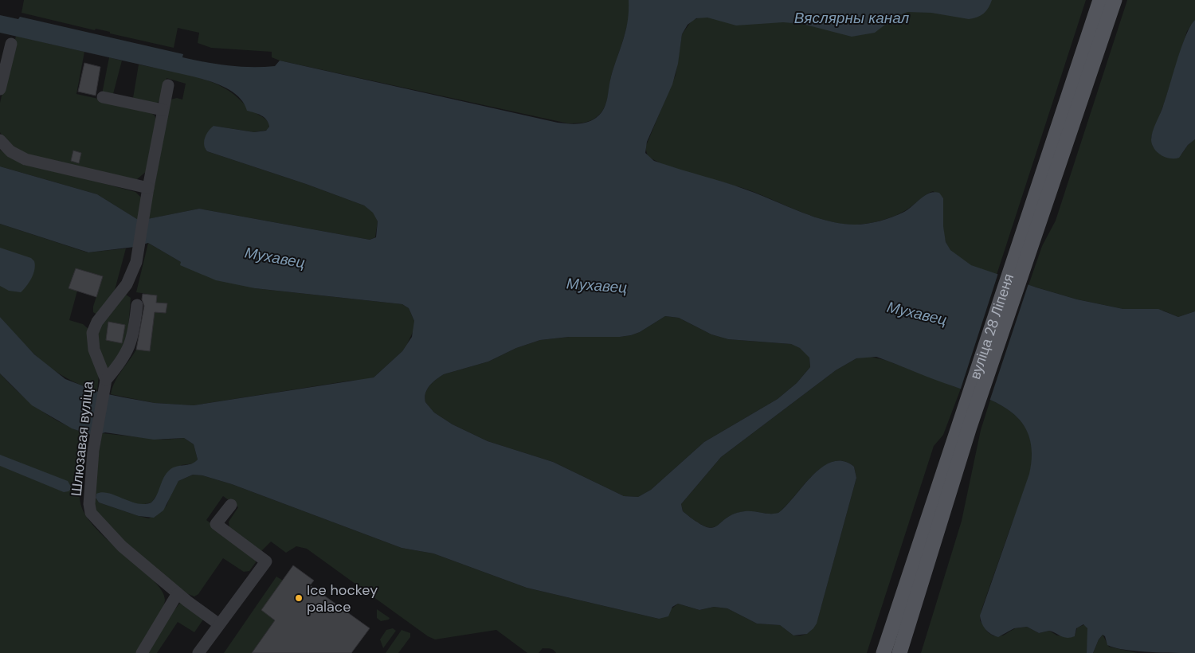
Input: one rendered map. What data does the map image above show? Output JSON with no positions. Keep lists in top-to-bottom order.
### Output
{
  "streets": {
    "main road": ["вуліца 28 Ліпеня"],
    "street": ["Шлюзавая вуліца"]
  },
  "water": ["Вяслярны канал", "Мухавец"],
  "places": ["Ice hockey palace"]
}
